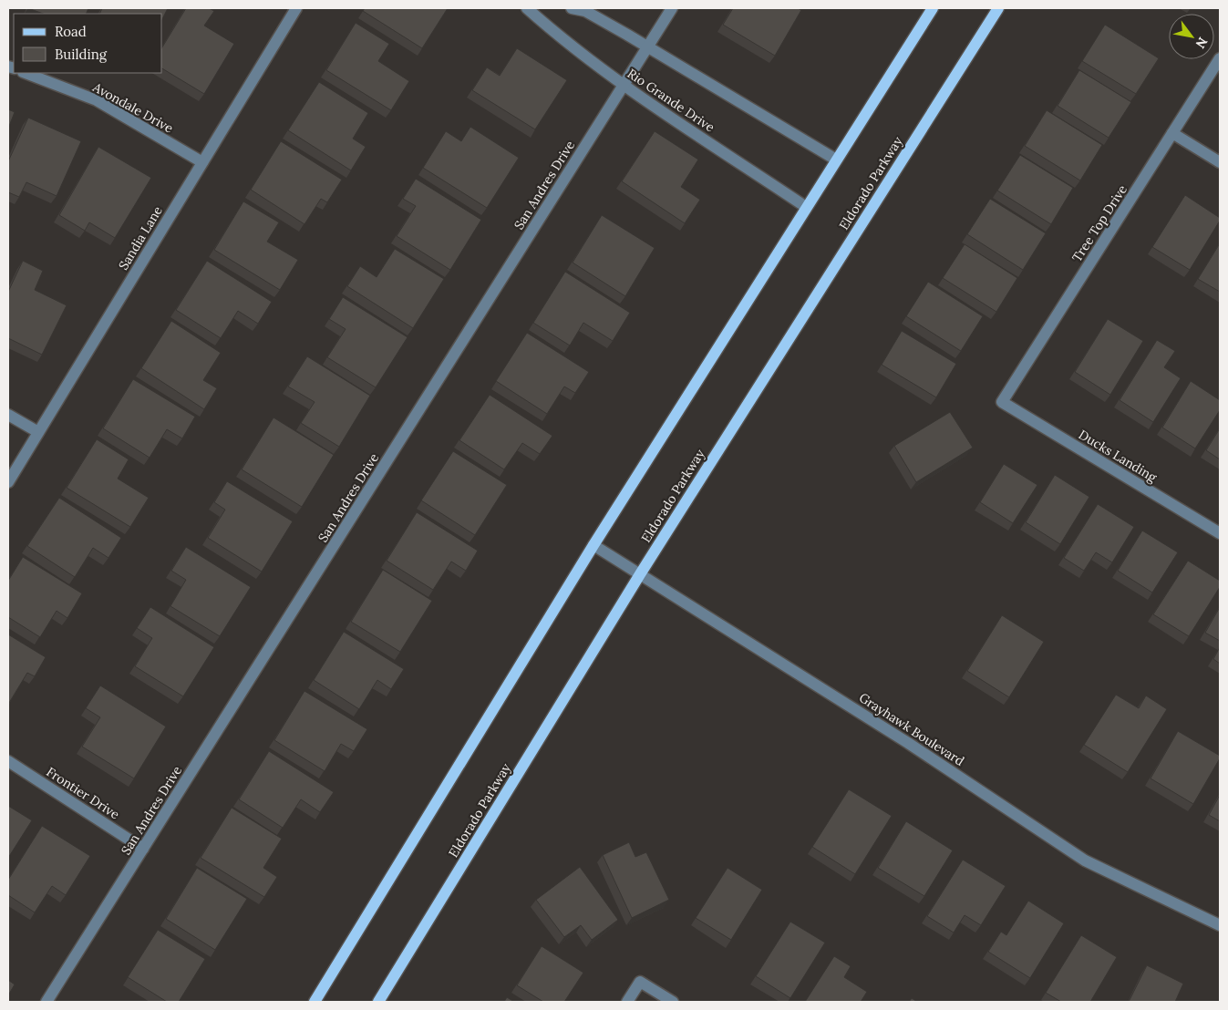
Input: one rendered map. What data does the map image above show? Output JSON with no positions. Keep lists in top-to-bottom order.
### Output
{
  "streets": {
    "main road": ["Eldorado Parkway"],
    "street": [
      "Rio Grande Drive",
      "Avondale Drive",
      "San Andres Drive",
      "Tree Top Drive",
      "Sandia Lane",
      "Ducks Landing",
      "Grayhawk Boulevard",
      "Frontier Drive"
    ]
  },
  "crossings": [
    ["Rio Grande Drive", "San Andres Drive"],
    ["Avondale Drive", "Sandia Lane"],
    ["Eldorado Parkway", "Grayhawk Boulevard"],
    ["San Andres Drive", "Frontier Drive"],
    ["Tree Top Drive", "Ducks Landing"]
  ],
  "legend": ["Road", "Building"],
  "north": "bottom right"
}
